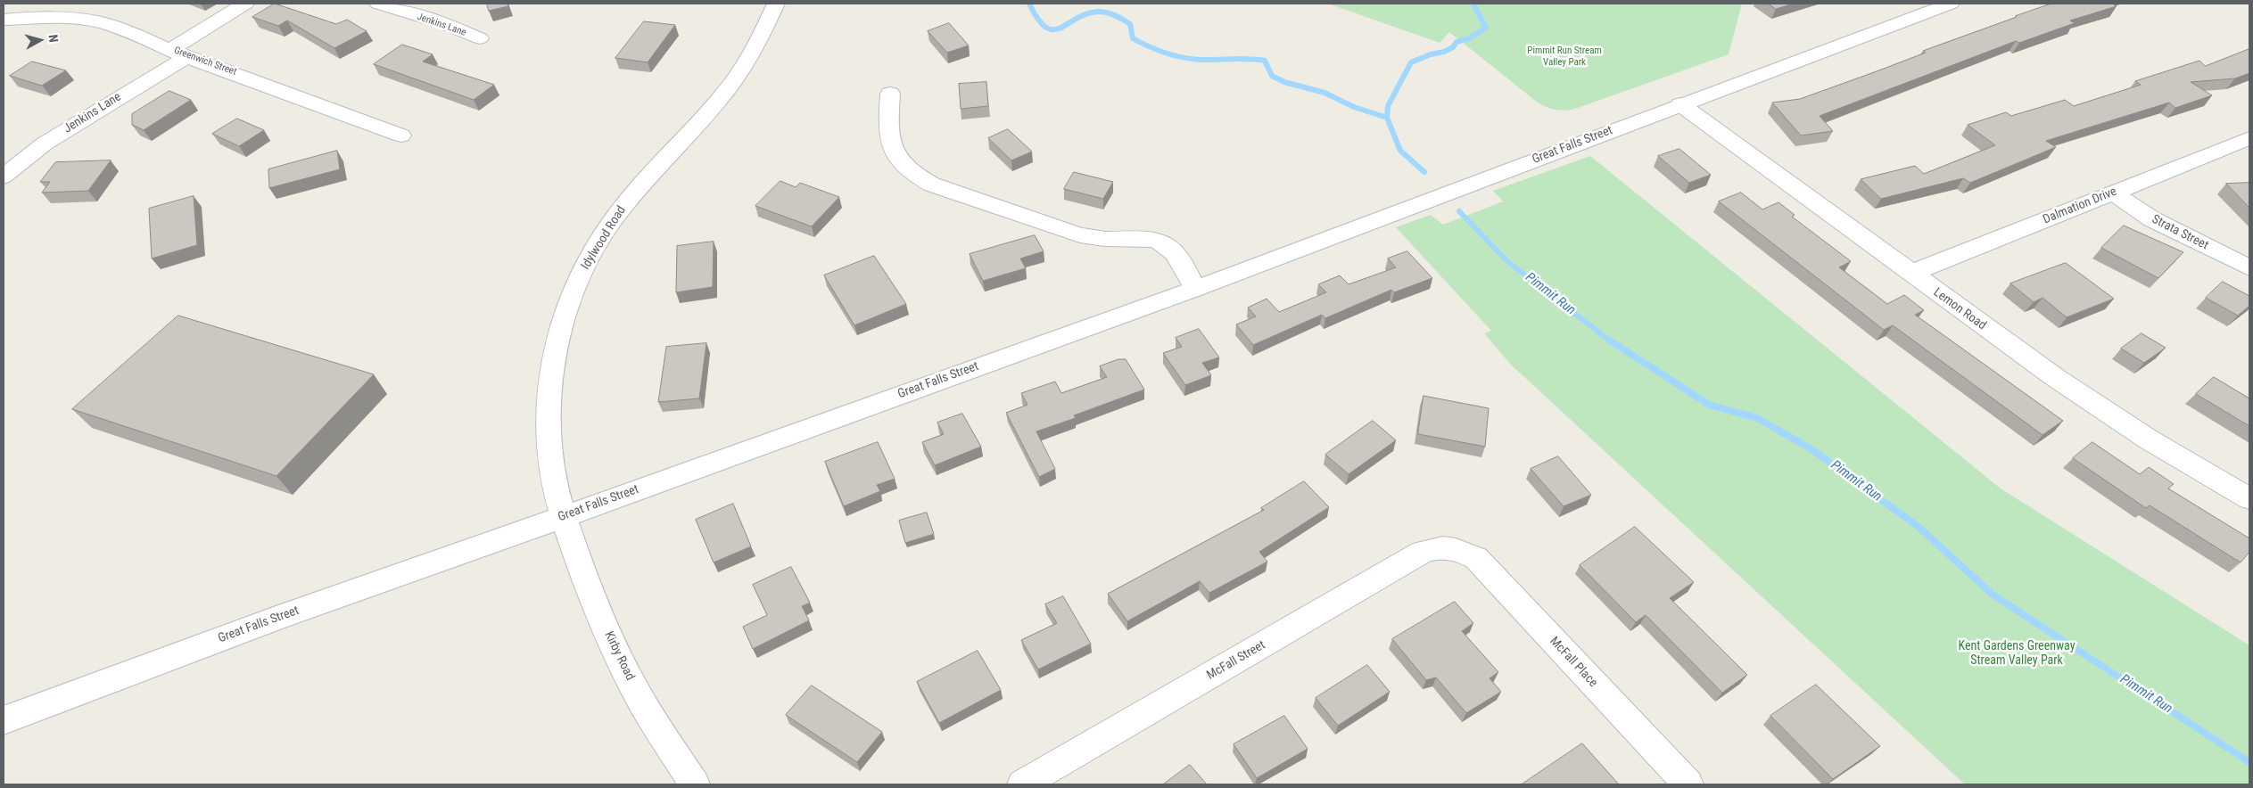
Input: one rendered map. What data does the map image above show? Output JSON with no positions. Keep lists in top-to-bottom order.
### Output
{
  "streets": {
    "street": [
      "Jenkins Lane",
      "Greenwich Street",
      "Great Falls Street",
      "Dalmation Drive",
      "Strata Street",
      "Idylwood Road",
      "Lemon Road",
      "Kirby Road",
      "McFall Street",
      "McFall Place"
    ]
  },
  "crossings": [
    ["Jenkins Lane", "Greenwich Street"],
    ["Great Falls Street", "Idylwood Road"],
    ["Great Falls Street", "Lemon Road"],
    ["Great Falls Street", "Kirby Road"],
    ["Dalmation Drive", "Strata Street"],
    ["Dalmation Drive", "Lemon Road"],
    ["Idylwood Road", "Kirby Road"],
    ["McFall Street", "McFall Place"]
  ],
  "water": ["Pimmit Run"],
  "parks": ["Pimmit Run Stream Valley Park", "Kent Gardens Greenway Stream Valley Park"],
  "north": "right"
}
